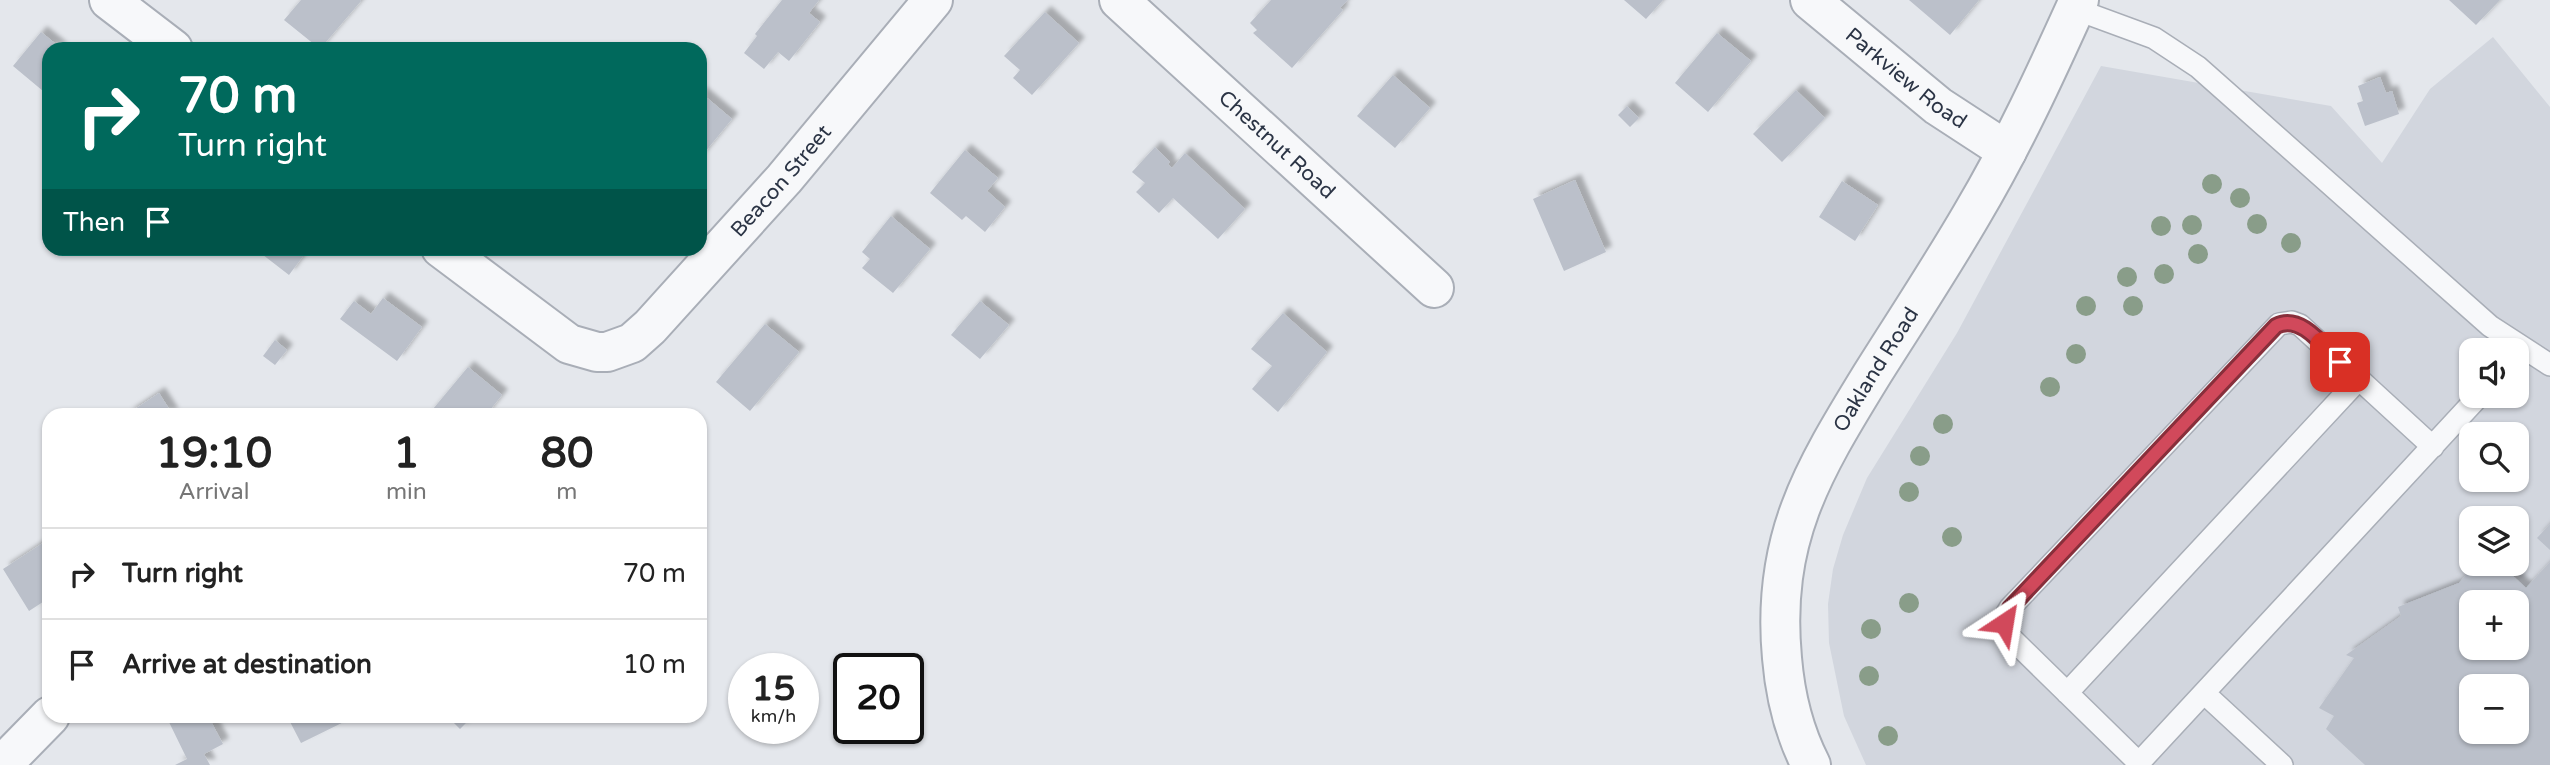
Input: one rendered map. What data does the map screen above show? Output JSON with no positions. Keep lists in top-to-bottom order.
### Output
{
  "streets": {
    "street": [
      "Parkview Road",
      "Chestnut Road",
      "Beacon Street",
      "Oakland Road"
    ]
  },
  "crossings": [
    ["Parkview Road", "Oakland Road"]
  ],
  "page": {
    "turn": ["70 m", "Turn right"],
    "then": "Then",
    "map_buttons": ["+", "−"],
    "eta": [
      "19:10",
      "Arrival",
      "1",
      "min",
      "80",
      "m"
    ],
    "list": [
      {
        "name": "Turn right",
        "value": "70 m"
      },
      {
        "name": "Arrive at destination",
        "value": "10 m"
      }
    ],
    "speed": "15 km/h",
    "limit": "20"
  }
}
